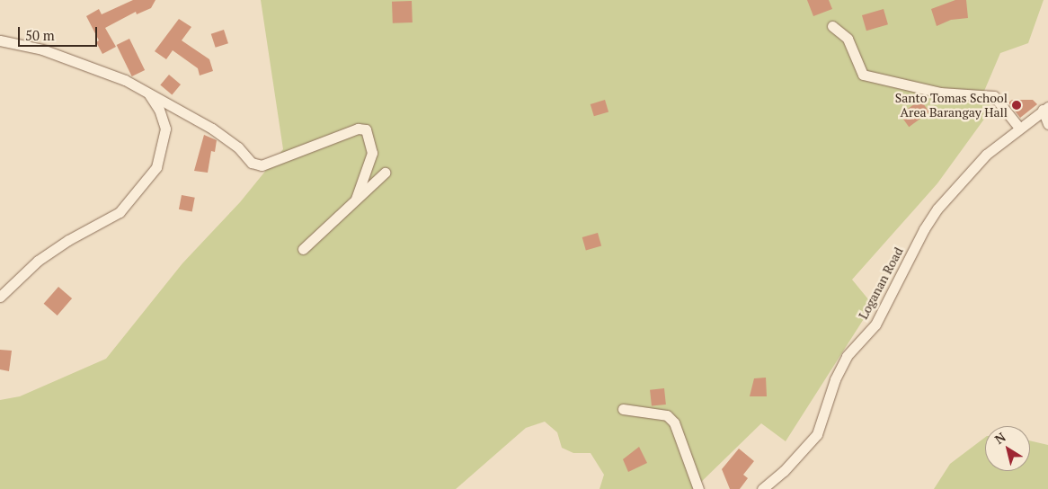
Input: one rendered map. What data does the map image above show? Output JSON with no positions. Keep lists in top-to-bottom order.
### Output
{
  "streets": {
    "street": ["Loganan Road"]
  },
  "places": ["Santo Tomas School Area Barangay Hall"],
  "scale_bar": "50 m",
  "north": "top left"
}
